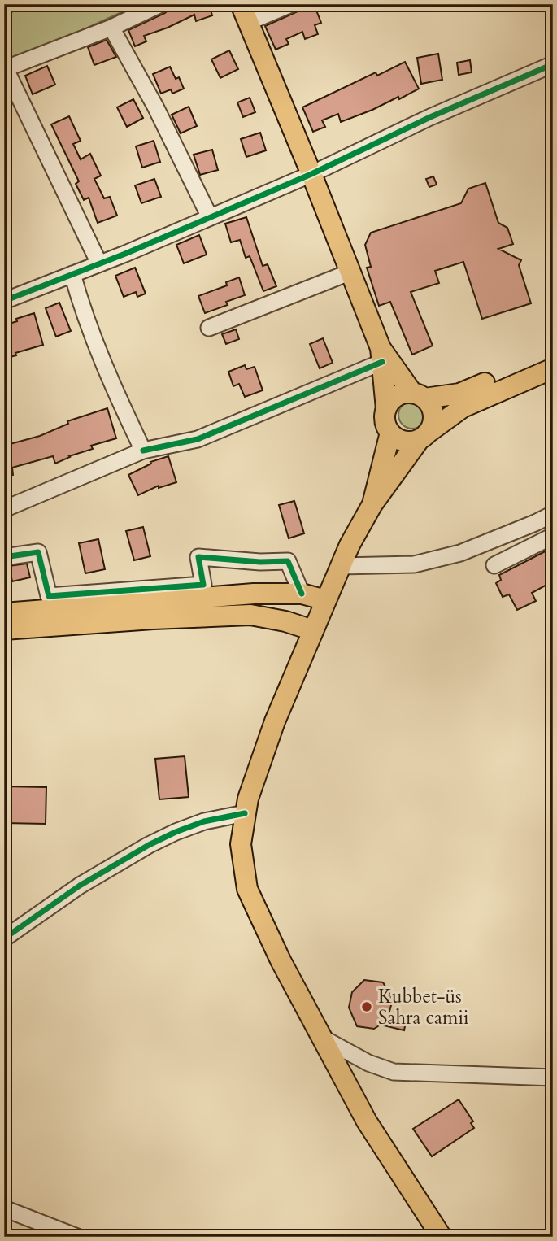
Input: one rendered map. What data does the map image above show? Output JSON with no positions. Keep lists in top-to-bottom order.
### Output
{
  "places": ["Kubbet-üs Sahra camii"]
}
